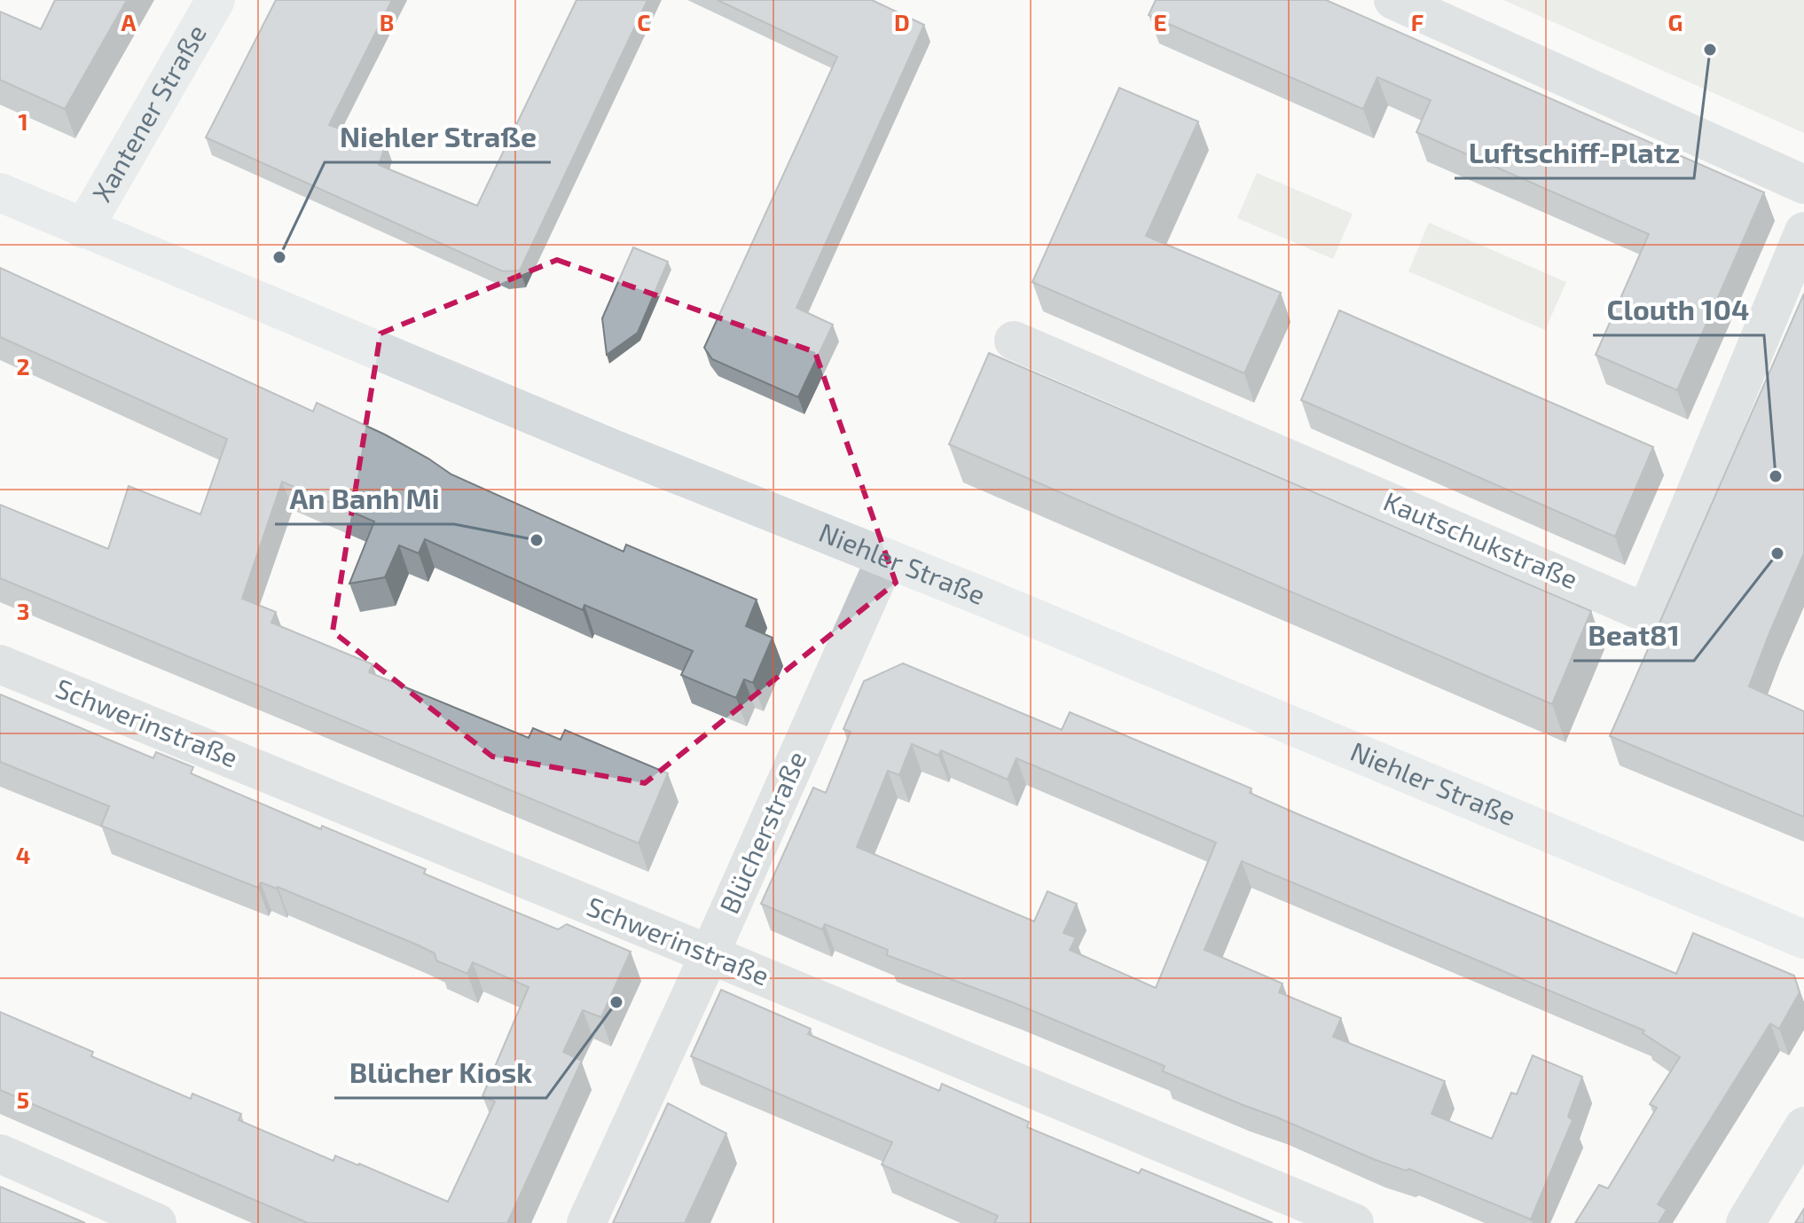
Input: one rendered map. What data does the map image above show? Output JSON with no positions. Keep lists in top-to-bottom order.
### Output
{
  "streets": {
    "street": [
      "Xantener Straße",
      "Kautschukstraße",
      "Niehler Straße",
      "Schwerinstraße",
      "Blücherstraße"
    ]
  },
  "crossings": [
    ["Xantener Straße", "Niehler Straße"],
    ["Niehler Straße", "Blücherstraße"],
    ["Schwerinstraße", "Blücherstraße"]
  ],
  "places": [
    "Luftschiff-Platz",
    "Niehler Straße",
    "Clouth 104",
    "An Banh Mi",
    "Beat81",
    "Blücher Kiosk"
  ],
  "grid": {
    "columns": [
      "A",
      "B",
      "C",
      "D",
      "E",
      "F",
      "G"
    ],
    "rows": [
      "1",
      "2",
      "3",
      "4",
      "5"
    ]
  }
}
